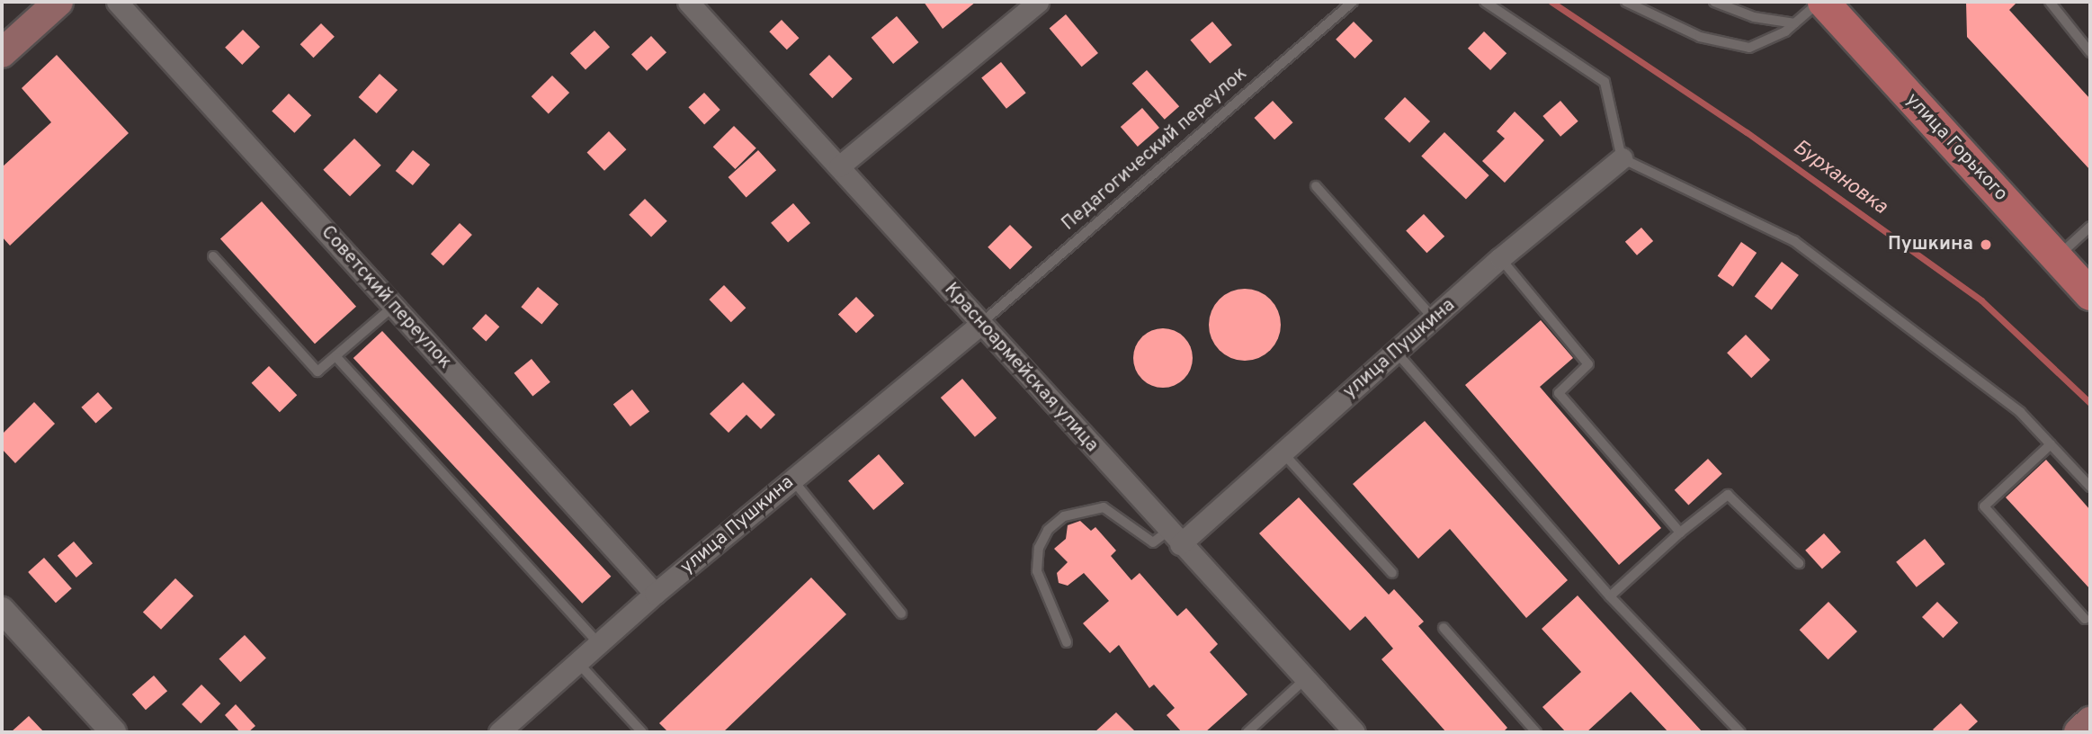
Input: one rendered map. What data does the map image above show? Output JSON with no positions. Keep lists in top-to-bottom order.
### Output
{
  "streets": {
    "main road": ["улица Горького"],
    "street": ["Советский переулок", "улица Пушкина", "Красноармейская улица"],
    "lane": ["Педагогический переулок"]
  },
  "crossings": [
    ["Педагогический переулок", "улица Пушкина"],
    ["Педагогический переулок", "Красноармейская улица"],
    ["Советский переулок", "улица Пушкина"],
    ["улица Пушкина", "Красноармейская улица"]
  ],
  "water": ["Бурхановка"],
  "places": ["Пушкина"]
}
